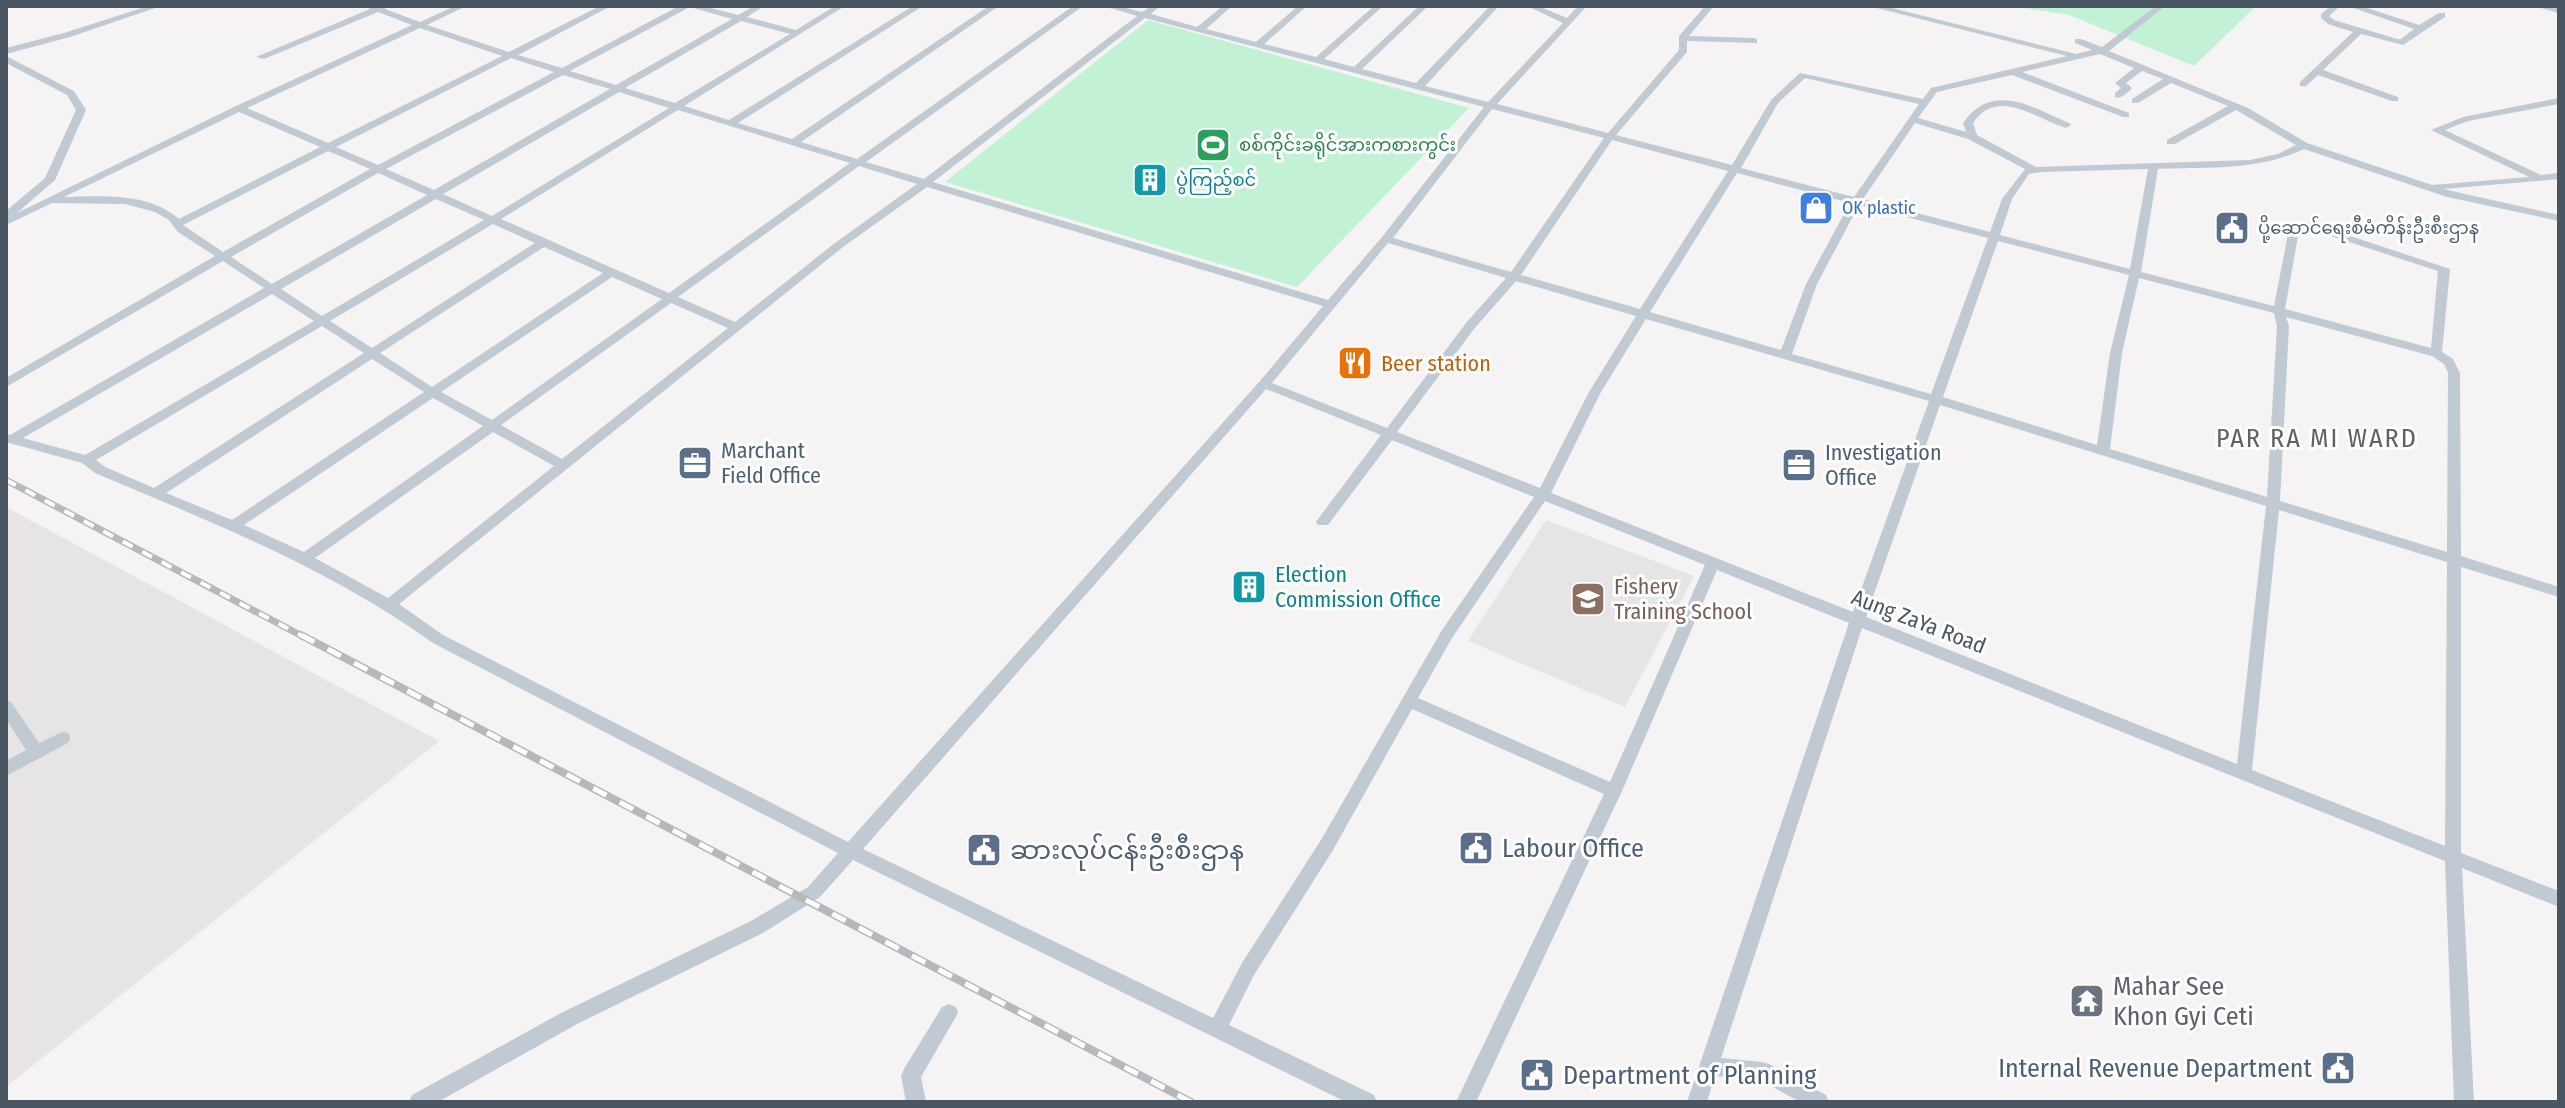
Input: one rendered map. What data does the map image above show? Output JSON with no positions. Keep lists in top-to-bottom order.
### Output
{
  "streets": {
    "street": ["Aung ZaYa Road"]
  },
  "districts": ["PAR RA MI WARD"],
  "places": {
    "sports": ["စစ်ကိုင်းခရိုင်အားကစားကွင်း"],
    "building": ["ပွဲကြည့်စင်", "Election Commission Office"],
    "shop": ["OK plastic"],
    "public building": [
      "ပို့ဆောင်ရေးစီမံကိန်းဦးစီးဌာန",
      "Labour Office",
      "ဆားလုပ်ငန်းဦးစီးဌာန",
      "Internal Revenue Department",
      "Department of Planning"
    ],
    "restaurant": ["Beer station"],
    "office": ["Marchant Field Office", "Investigation Office"],
    "school or university": ["Fishery Training School"],
    "temple": ["Mahar See Khon Gyi Ceti"]
  }
}
